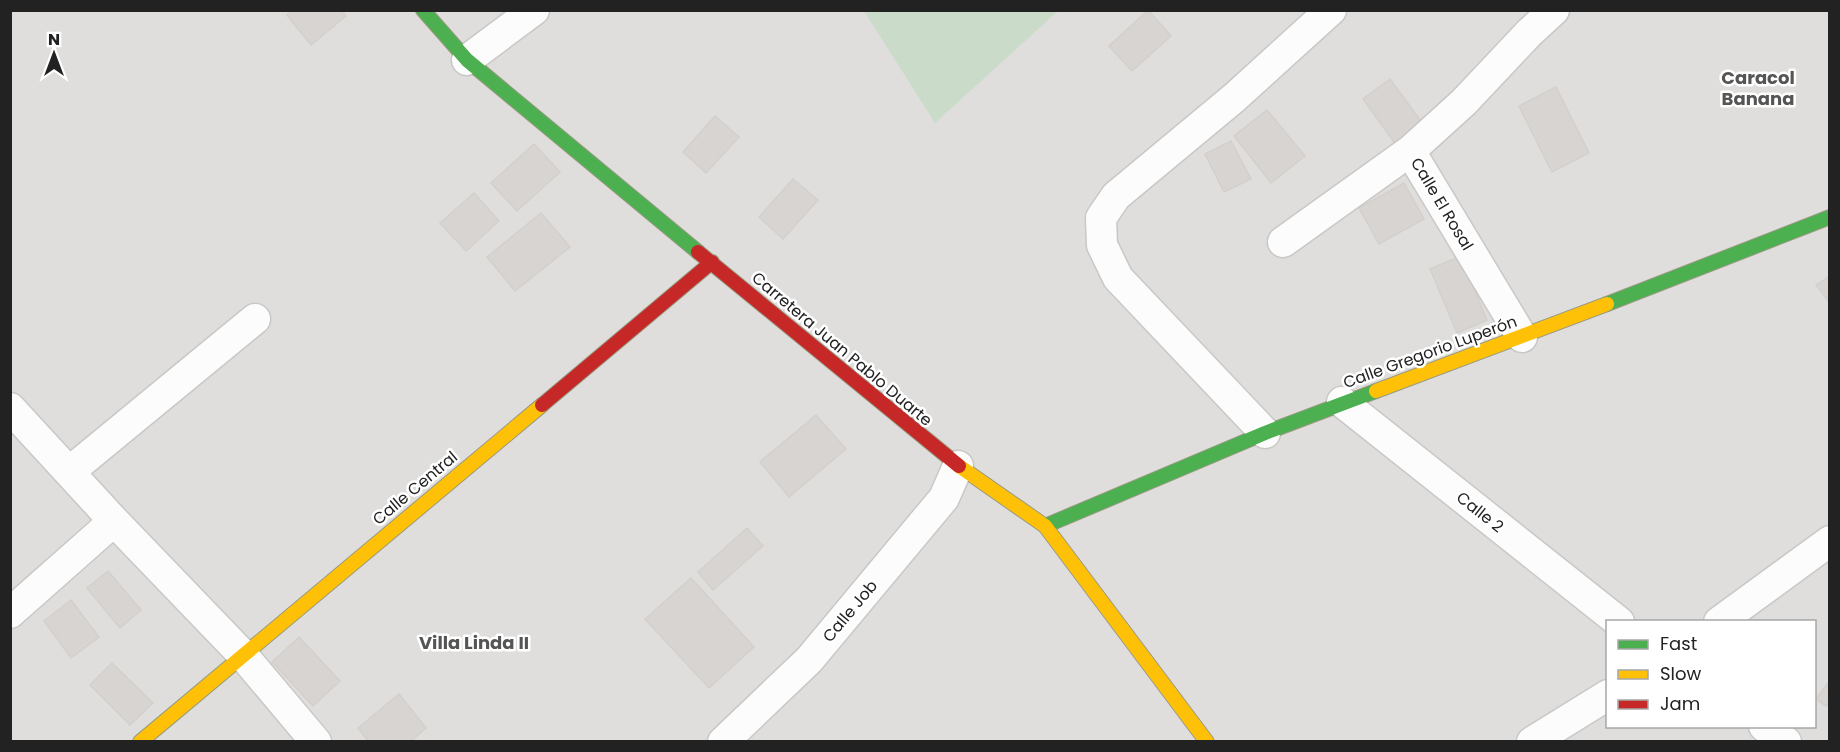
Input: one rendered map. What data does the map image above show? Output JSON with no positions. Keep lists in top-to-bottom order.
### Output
{
  "streets": {
    "street": [
      "Calle El Rosal",
      "Carretera Juan Pablo Duarte",
      "Calle Gregorio Luperón",
      "Calle Central",
      "Calle 2",
      "Calle Job"
    ]
  },
  "crossings": [
    ["Calle El Rosal", "Calle Gregorio Luperón"],
    ["Carretera Juan Pablo Duarte", "Calle Gregorio Luperón"],
    ["Carretera Juan Pablo Duarte", "Calle Central"],
    ["Carretera Juan Pablo Duarte", "Calle Job"],
    ["Calle Gregorio Luperón", "Calle 2"]
  ],
  "districts": ["Caracol Banana", "Villa Linda II"],
  "legend": ["Fast", "Slow", "Jam"],
  "north": "top"
}
